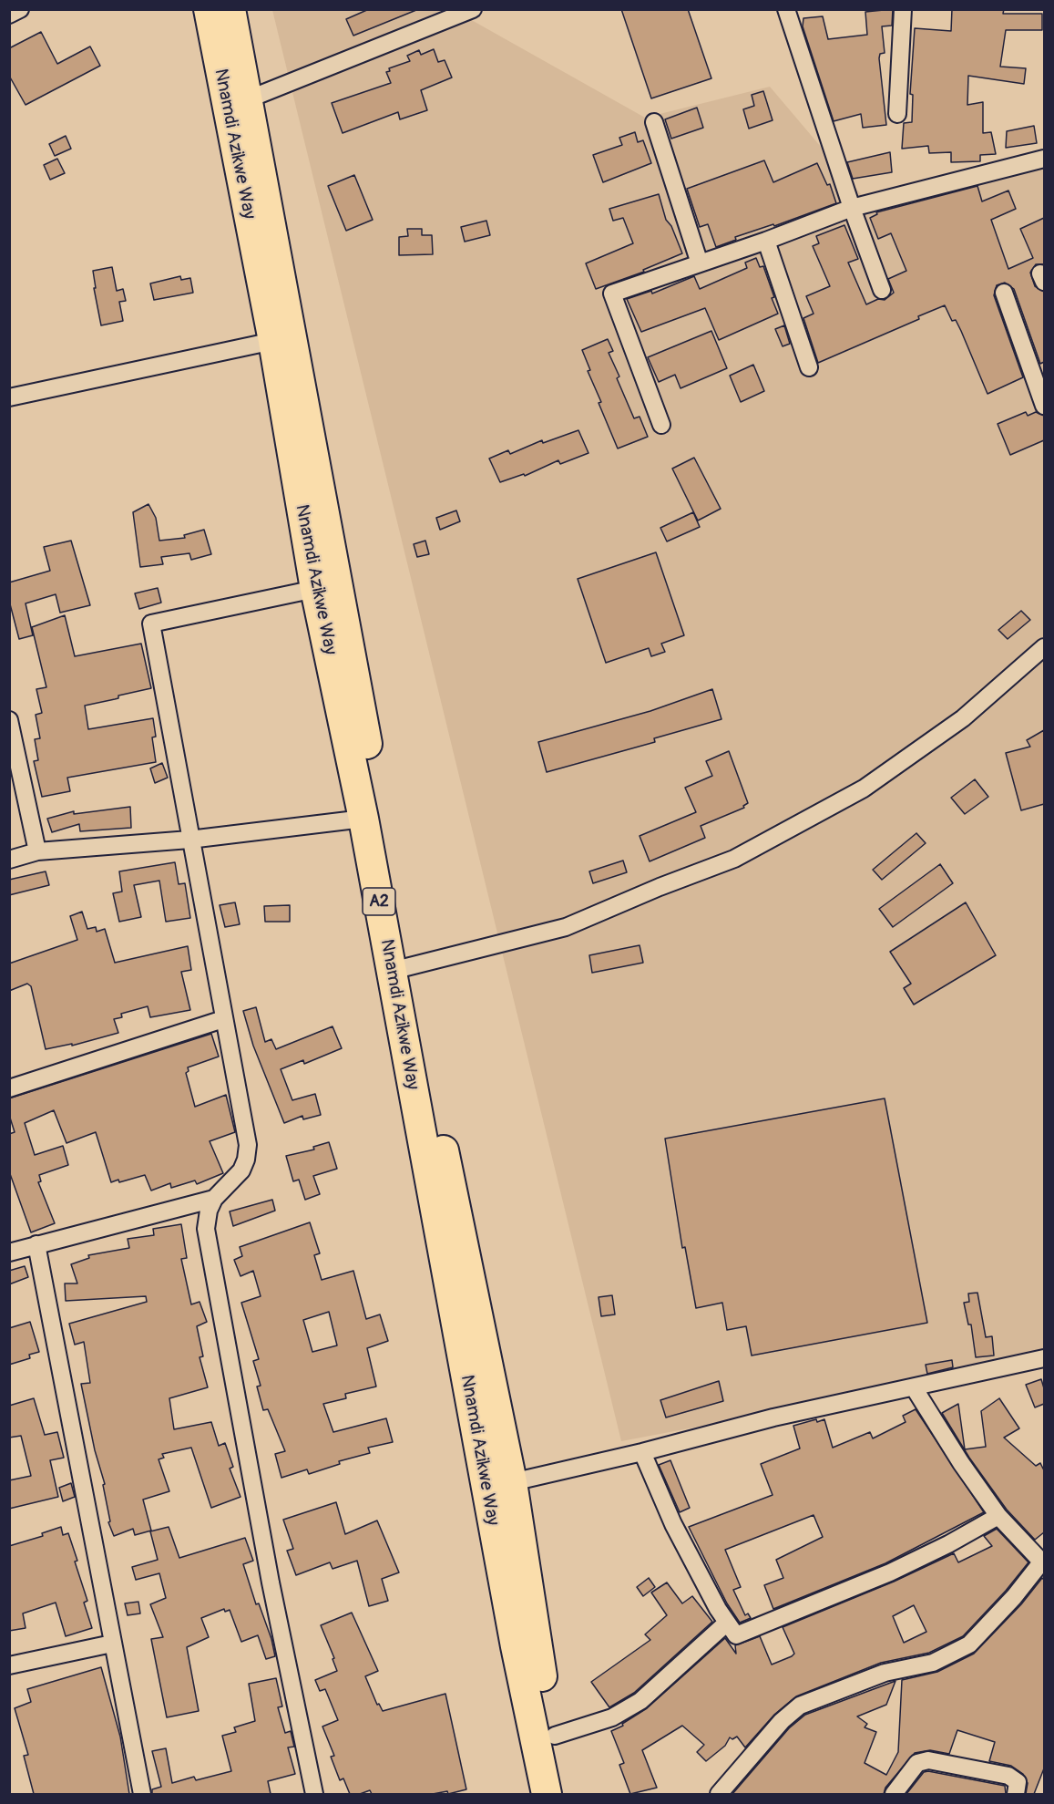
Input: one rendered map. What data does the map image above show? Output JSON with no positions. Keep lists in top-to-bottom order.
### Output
{
  "streets": {
    "highway": ["Nnamdi Azikwe Way", "A2"]
  }
}
